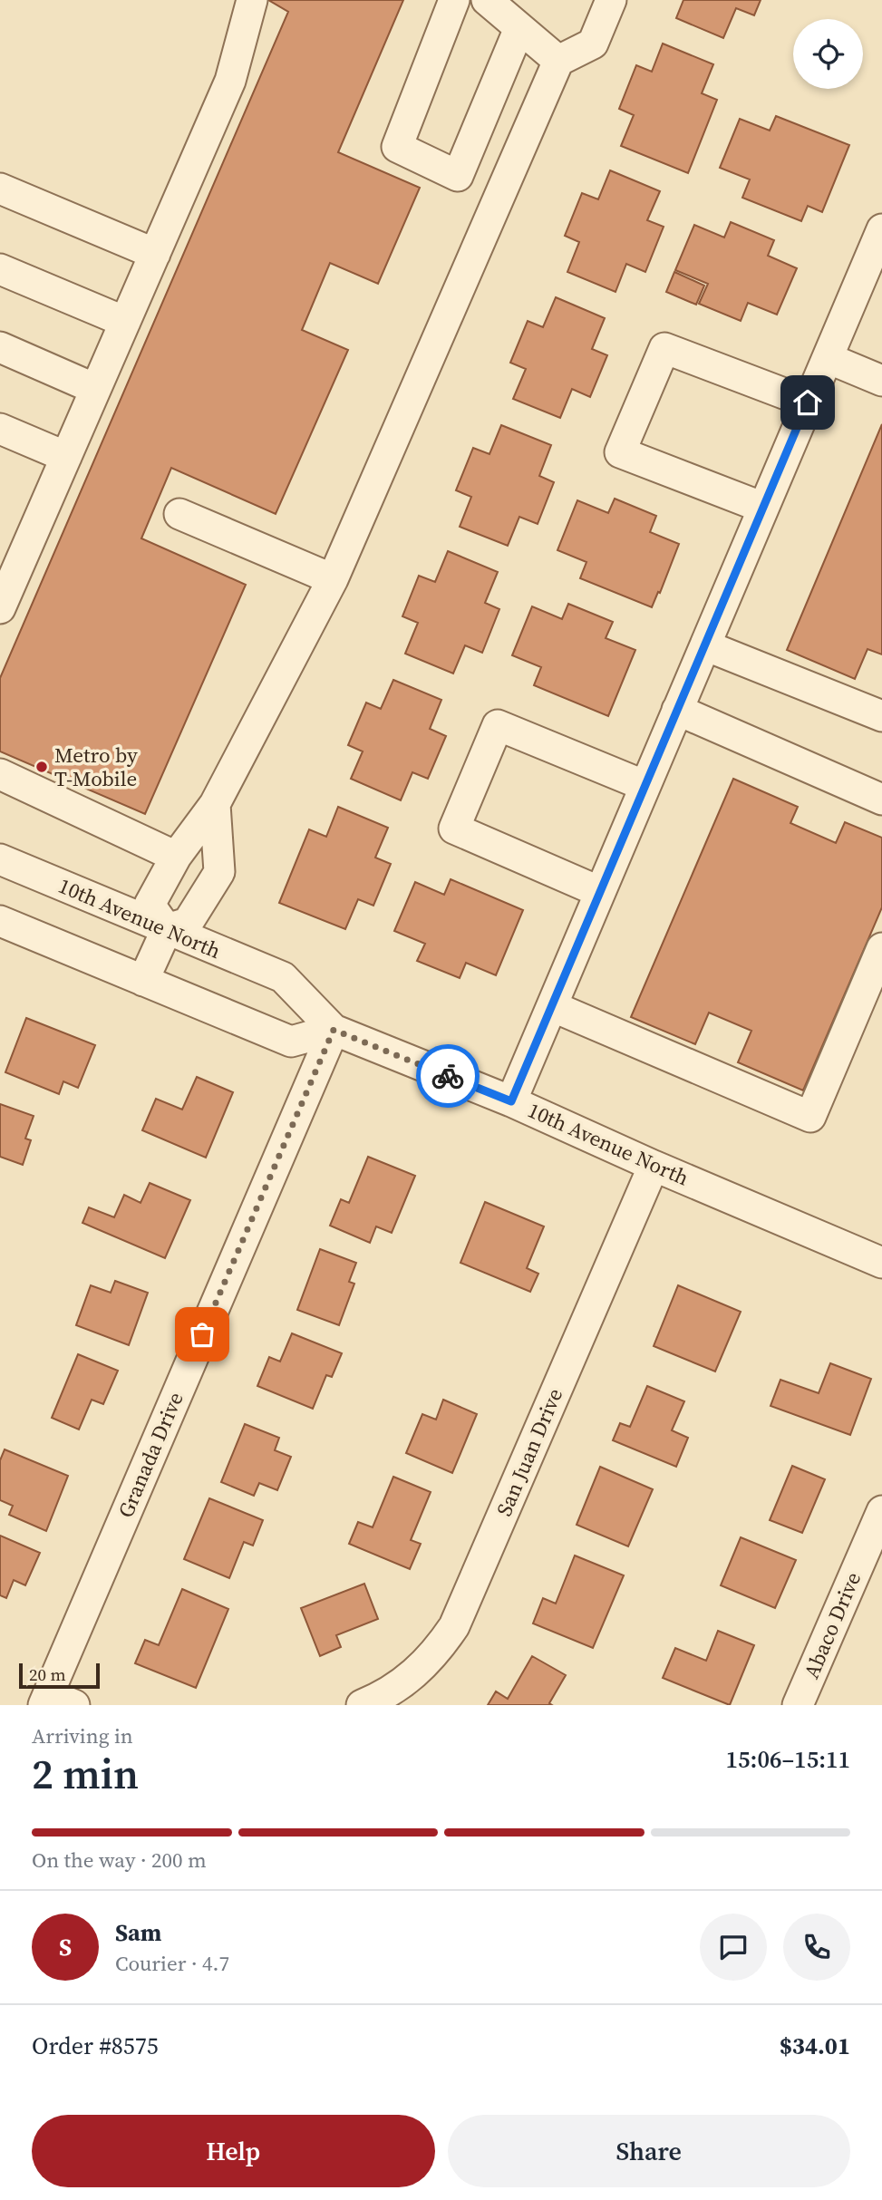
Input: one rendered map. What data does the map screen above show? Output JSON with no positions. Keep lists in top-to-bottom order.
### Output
{
  "streets": {
    "street": [
      "10th Avenue North",
      "San Juan Drive",
      "Granada Drive",
      "Abaco Drive"
    ]
  },
  "crossings": [
    ["10th Avenue North", "San Juan Drive"],
    ["10th Avenue North", "Granada Drive"]
  ],
  "places": ["Metro by T-Mobile"],
  "scale_bar": "20 m",
  "page": {
    "scale": "20 m",
    "heading": ["2 min", "Arriving in", "15:06–15:11"],
    "panel": [
      "Sam",
      "Courier · 4.7",
      "Order #8575",
      "$34.01"
    ],
    "bar": "On the way · 200 m",
    "round": "S",
    "buttons": ["Help", "Share"]
  }
}
